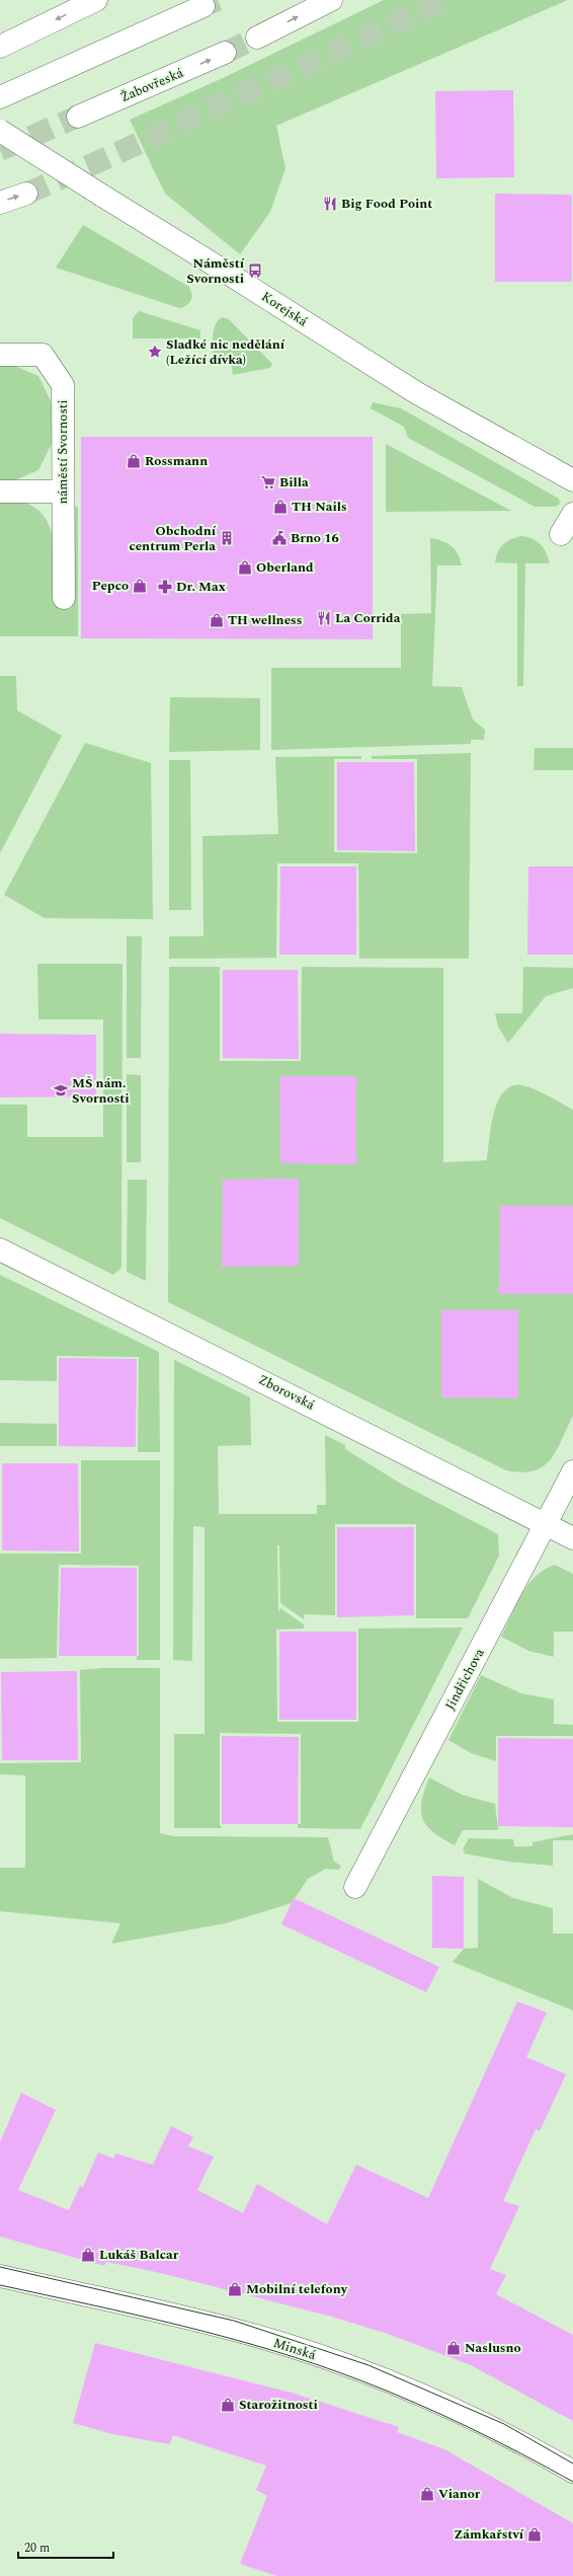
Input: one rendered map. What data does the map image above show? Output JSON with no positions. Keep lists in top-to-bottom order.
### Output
{
  "streets": {
    "main road": [
      "Žabovřeská",
      "Korejská",
      "náměstí Svornosti",
      "Zborovská",
      "Jindřichova",
      "Minská"
    ]
  },
  "crossings": [
    ["Zborovská", "Jindřichova"]
  ],
  "places": {
    "restaurant": ["Big Food Point", "La Corrida"],
    "bus stop": ["Náměstí Svornosti"],
    "place": ["Sladké nic nedělání (Ležící dívka)"],
    "shop": [
      "Rossmann",
      "TH Nails",
      "Oberland",
      "Pepco",
      "TH wellness",
      "Lukáš Balcar",
      "Mobilní telefony",
      "Naslusno",
      "Starožitnosti",
      "Vianor",
      "Zámkařství"
    ],
    "supermarket": ["Billa"],
    "building": ["Obchodní centrum Perla"],
    "public building": ["Brno 16"],
    "pharmacy": ["Dr. Max"],
    "school or university": ["MŠ nám. Svornosti"]
  },
  "scale_bar": "20 m"
}
